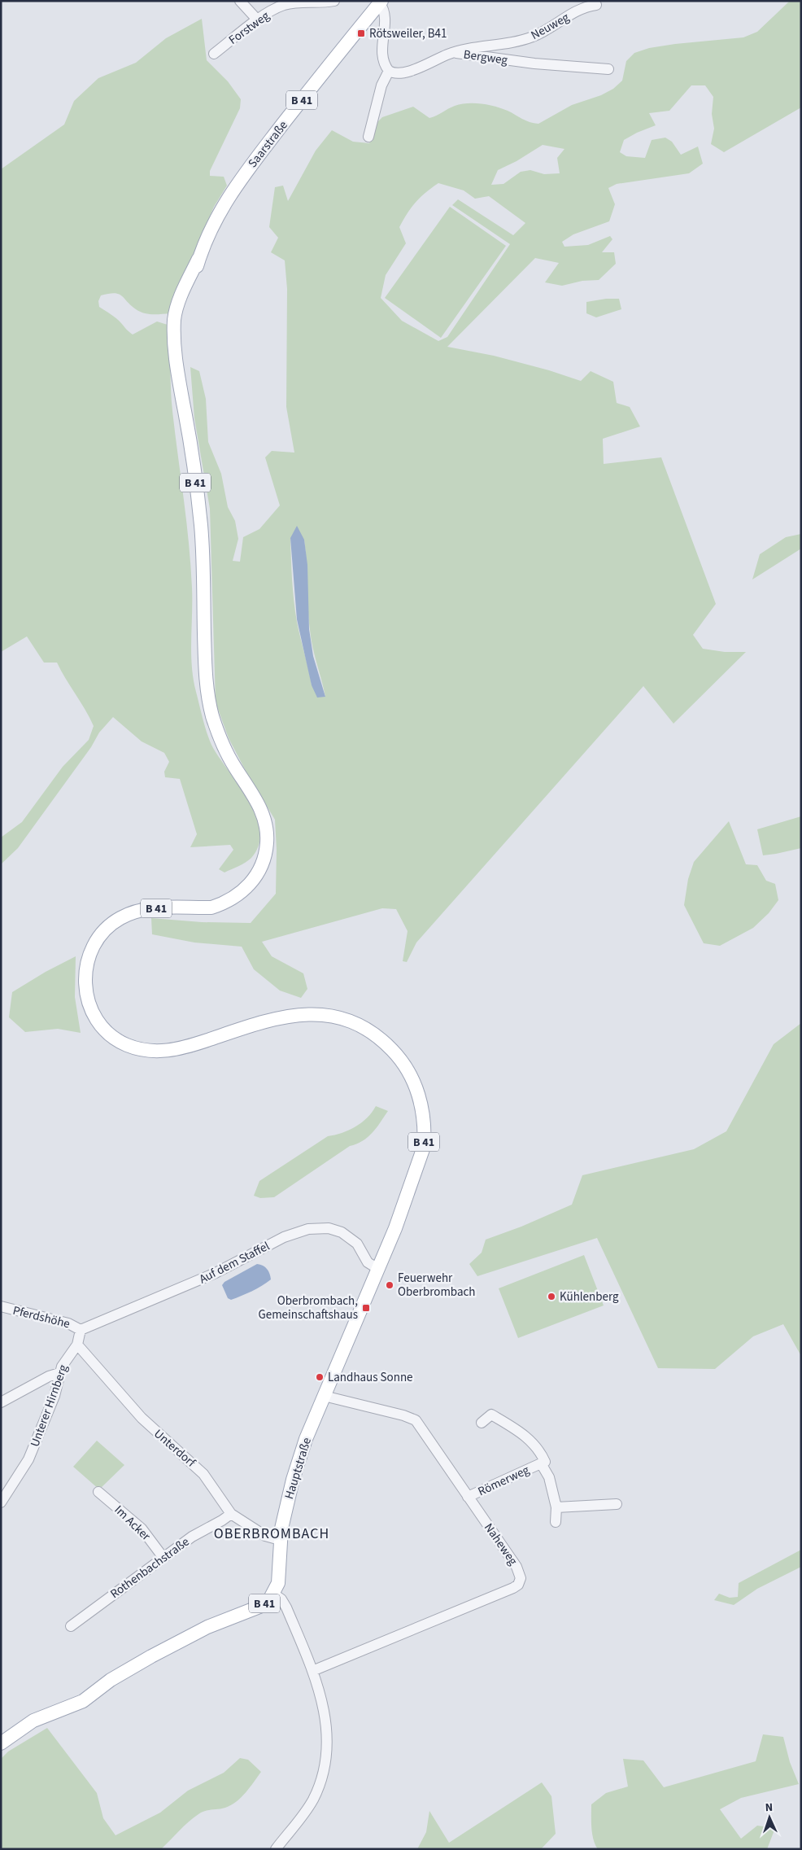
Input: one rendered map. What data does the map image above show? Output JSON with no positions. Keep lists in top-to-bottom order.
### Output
{
  "streets": {
    "main road": ["B 41", "Saarstraße", "Hauptstraße"],
    "street": [
      "Neuweg",
      "Forstweg",
      "Bergweg",
      "Auf dem Staffel",
      "Pferdshöhe",
      "Unterer Hirnberg",
      "Unterdorf",
      "Römerweg",
      "Im Acker",
      "Naheweg",
      "Rothenbachstraße"
    ]
  },
  "crossings": [
    ["Neuweg", "Bergweg"],
    ["B 41", "Hauptstraße"],
    ["Saarstraße", "Hauptstraße"],
    ["Auf dem Staffel", "Pferdshöhe"],
    ["Auf dem Staffel", "Unterer Hirnberg"],
    ["Auf dem Staffel", "Hauptstraße"],
    ["Pferdshöhe", "Unterer Hirnberg"],
    ["Unterer Hirnberg", "Unterdorf"],
    ["Unterdorf", "Hauptstraße"],
    ["Unterdorf", "Rothenbachstraße"],
    ["Hauptstraße", "Naheweg"],
    ["Römerweg", "Naheweg"],
    ["Im Acker", "Rothenbachstraße"]
  ],
  "districts": ["OBERBROMBACH"],
  "places": {
    "transit": ["Rötsweiler, B41", "Oberbrombach, Gemeinschaftshaus"],
    "other": ["Feuerwehr Oberbrombach", "Kühlenberg", "Landhaus Sonne"]
  },
  "north": "top"
}
